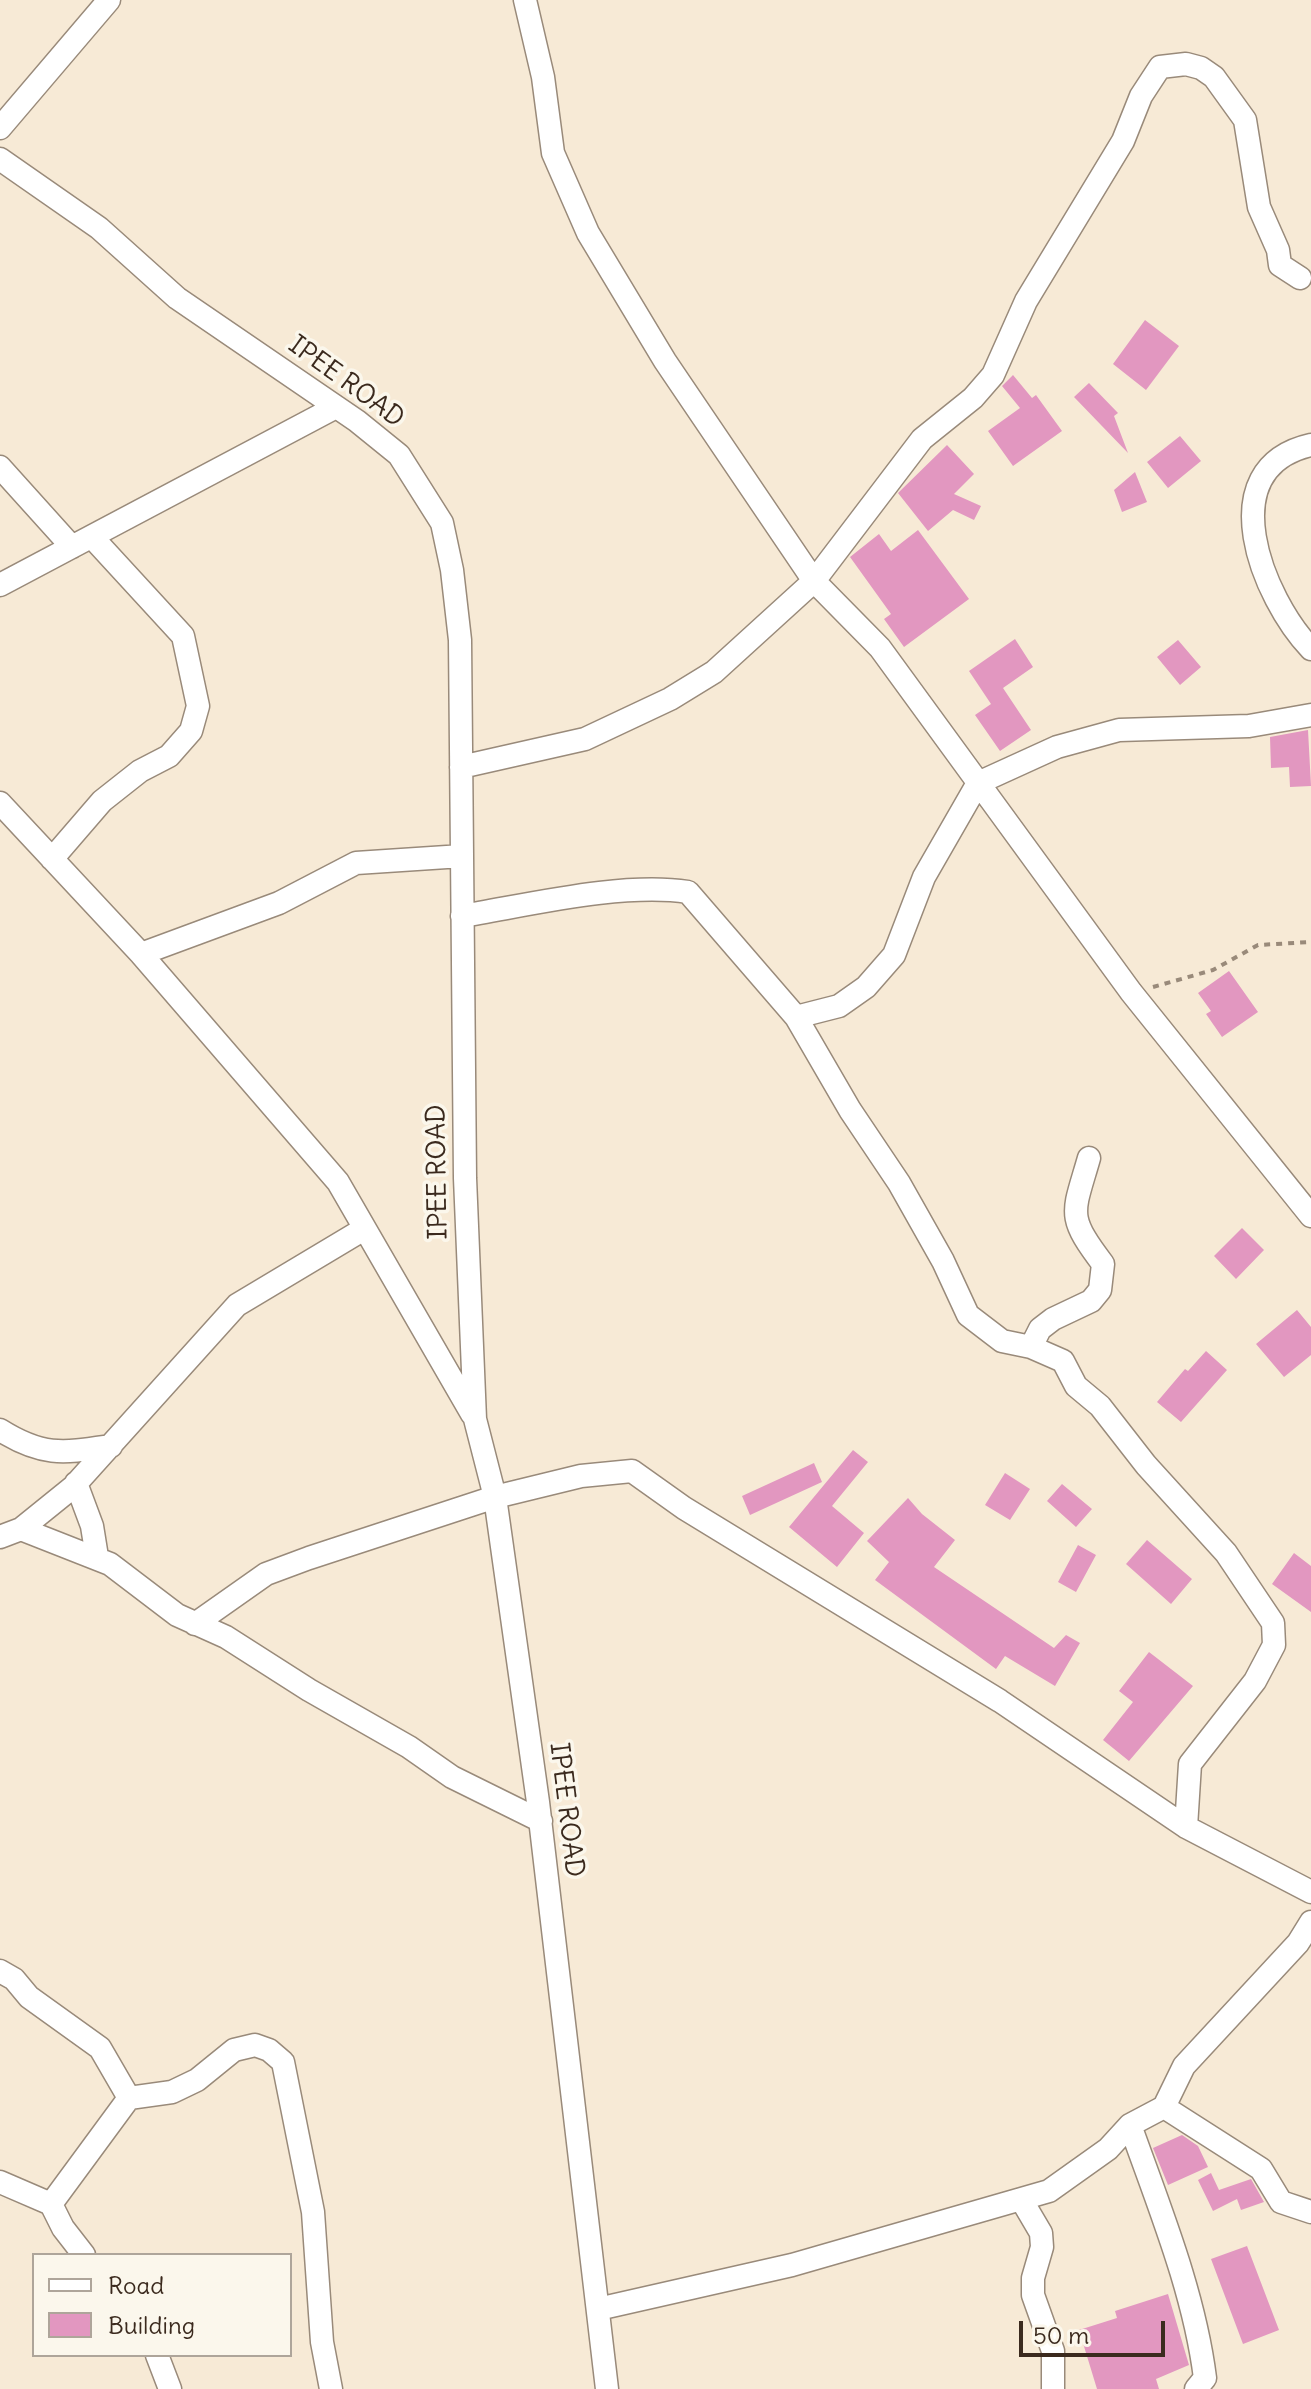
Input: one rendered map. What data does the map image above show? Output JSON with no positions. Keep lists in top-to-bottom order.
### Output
{
  "streets": {
    "street": ["IPEE ROAD"]
  },
  "legend": ["Road", "Building"],
  "scale_bar": "50 m"
}
